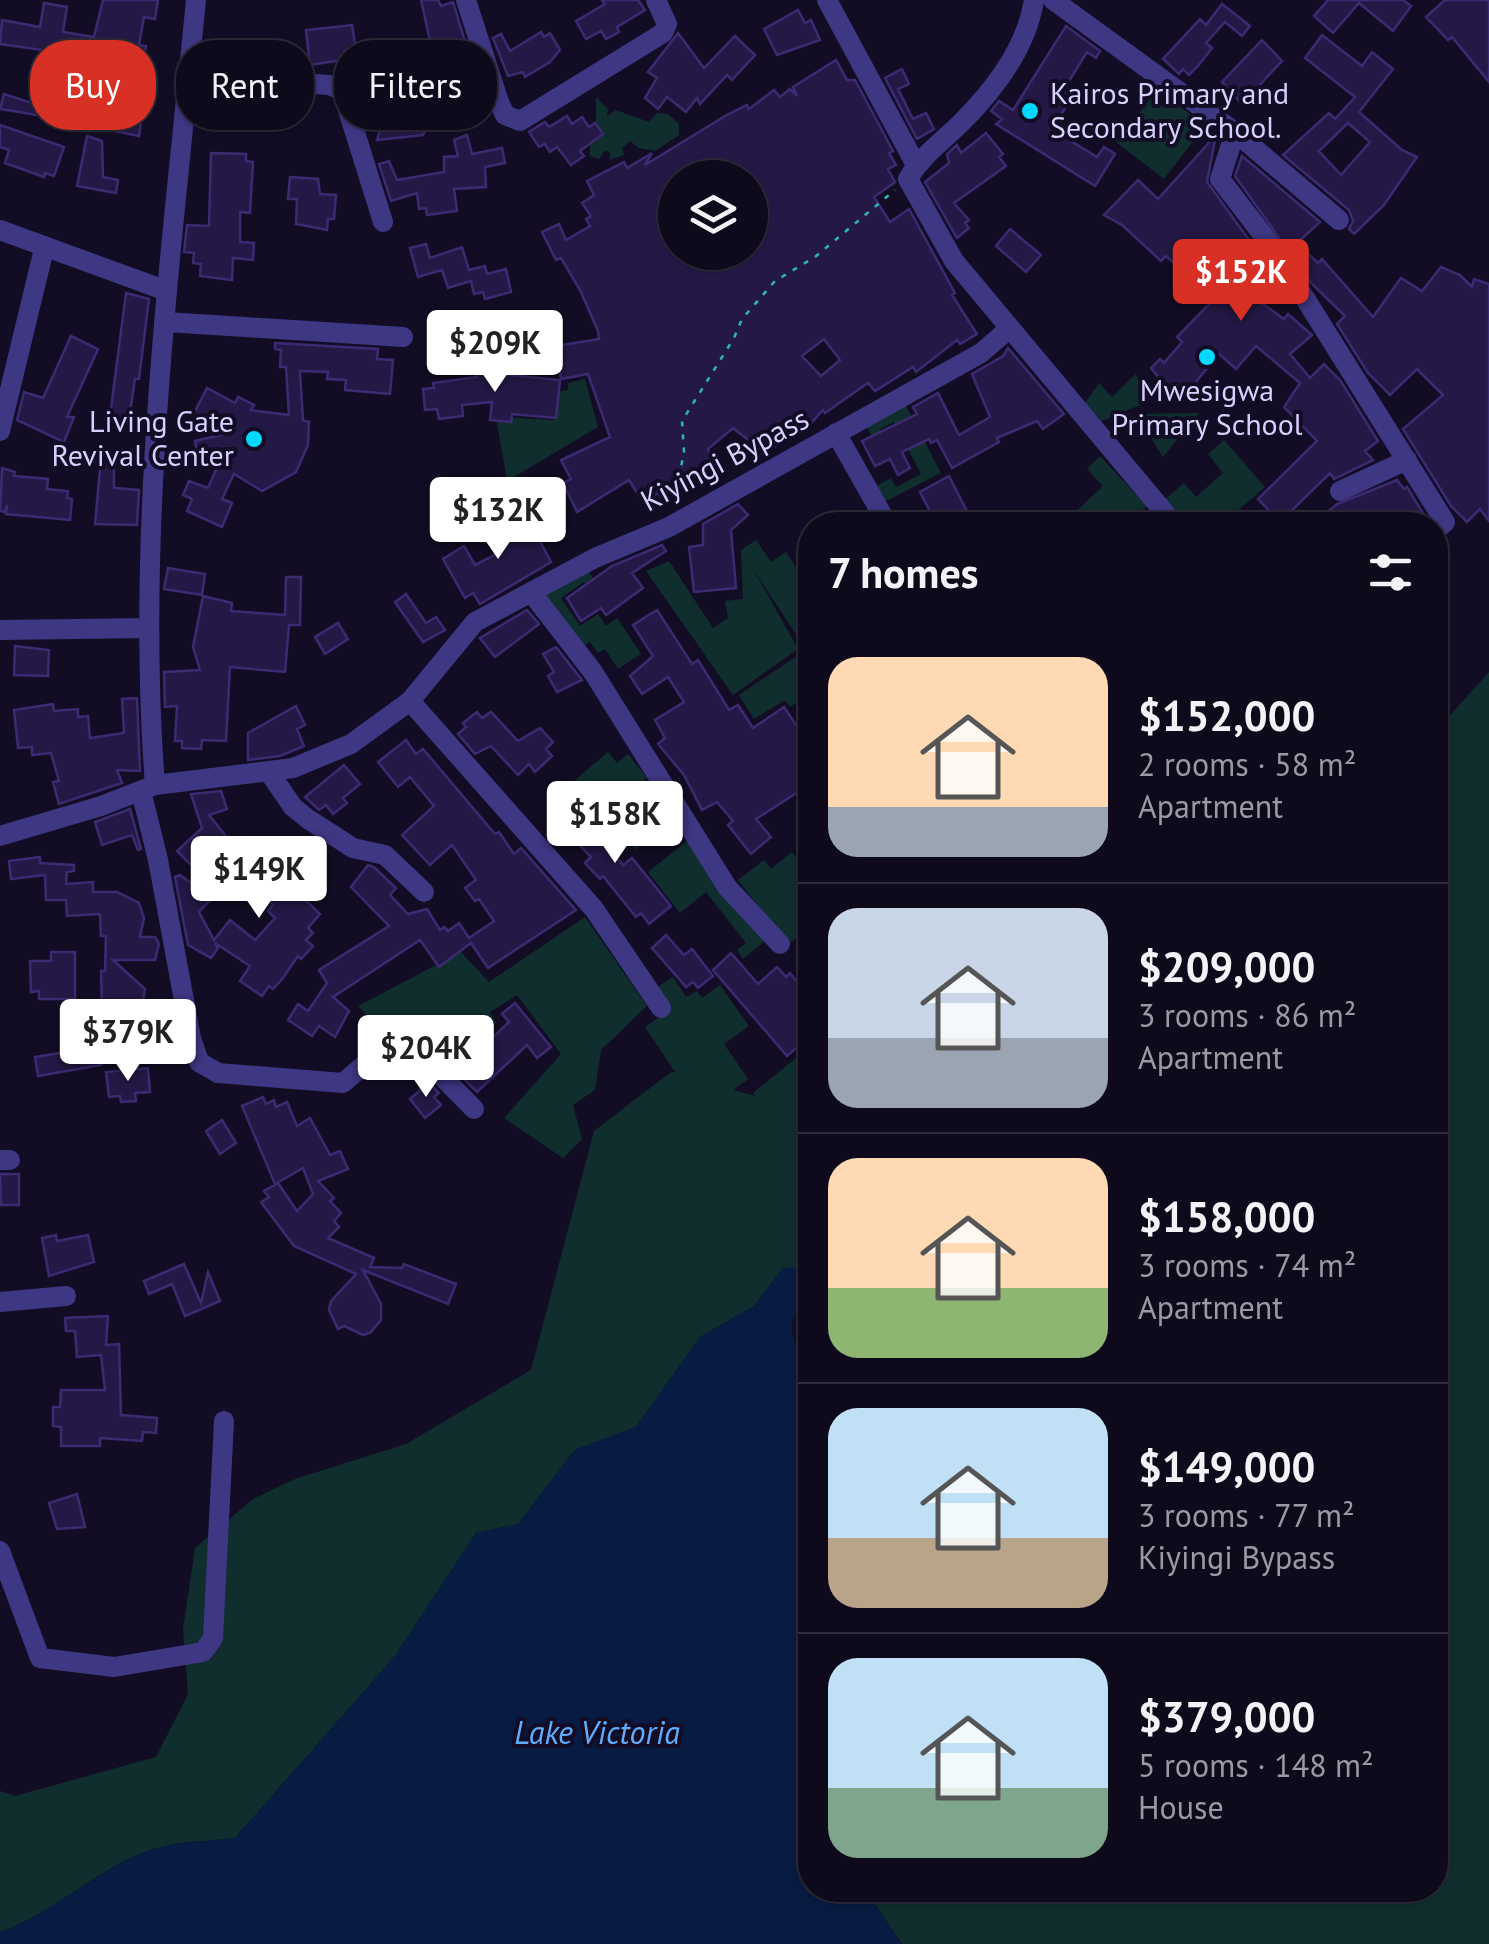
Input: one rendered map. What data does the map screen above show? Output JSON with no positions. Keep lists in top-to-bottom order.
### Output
{
  "streets": {
    "street": ["Kiyingi Bypass"]
  },
  "water": ["Lake Victoria"],
  "places": ["Kairos Primary and Secondary School.", "Mwesigwa Primary School", "Living Gate Revival Center"],
  "page": {
    "chip": ["Buy", "Rent", "Filters"],
    "price": [
      "$152K",
      "$209K",
      "$132K",
      "$158K",
      "$149K",
      "$379K",
      "$204K"
    ],
    "heading": "7 homes",
    "list": [
      {
        "name": "$152,000",
        "note": "2 rooms · 58 m² · Apartment"
      },
      {
        "name": "$209,000",
        "note": "3 rooms · 86 m² · Apartment"
      },
      {
        "name": "$158,000",
        "note": "3 rooms · 74 m² · Apartment"
      },
      {
        "name": "$149,000",
        "note": "3 rooms · 77 m² · Kiyingi Bypass"
      },
      {
        "name": "$379,000",
        "note": "5 rooms · 148 m² · House"
      }
    ]
  }
}
